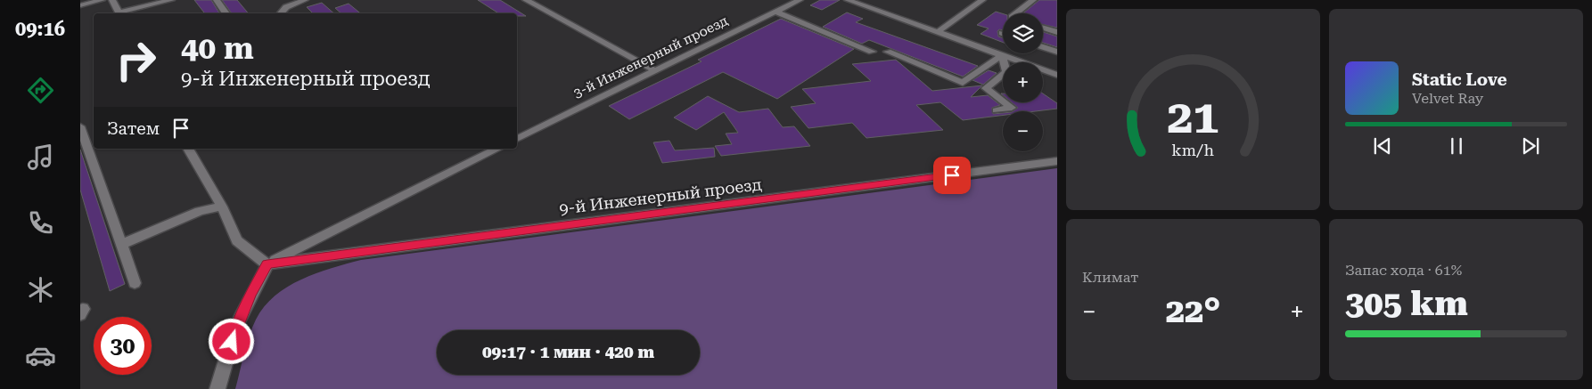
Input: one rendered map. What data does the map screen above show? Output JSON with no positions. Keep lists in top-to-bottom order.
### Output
{
  "streets": {
    "street": ["3-й Инженерный проезд", "9-й Инженерный проезд"]
  },
  "page": {
    "tabs": "09:16",
    "map_buttons": ["+", "−"],
    "turn": ["40 m", "9-й Инженерный проезд"],
    "song": ["Static Love", "Velvet Ray"],
    "then": "Затем",
    "tile": [
      "Климат",
      ["Запас хода · 61%", "305 km"]
    ],
    "heat": ["−", "22°", "+"],
    "limit": "30",
    "trip": "09:17 · 1 мин · 420 m",
    "gauge": ["21", "km/h"]
  }
}
